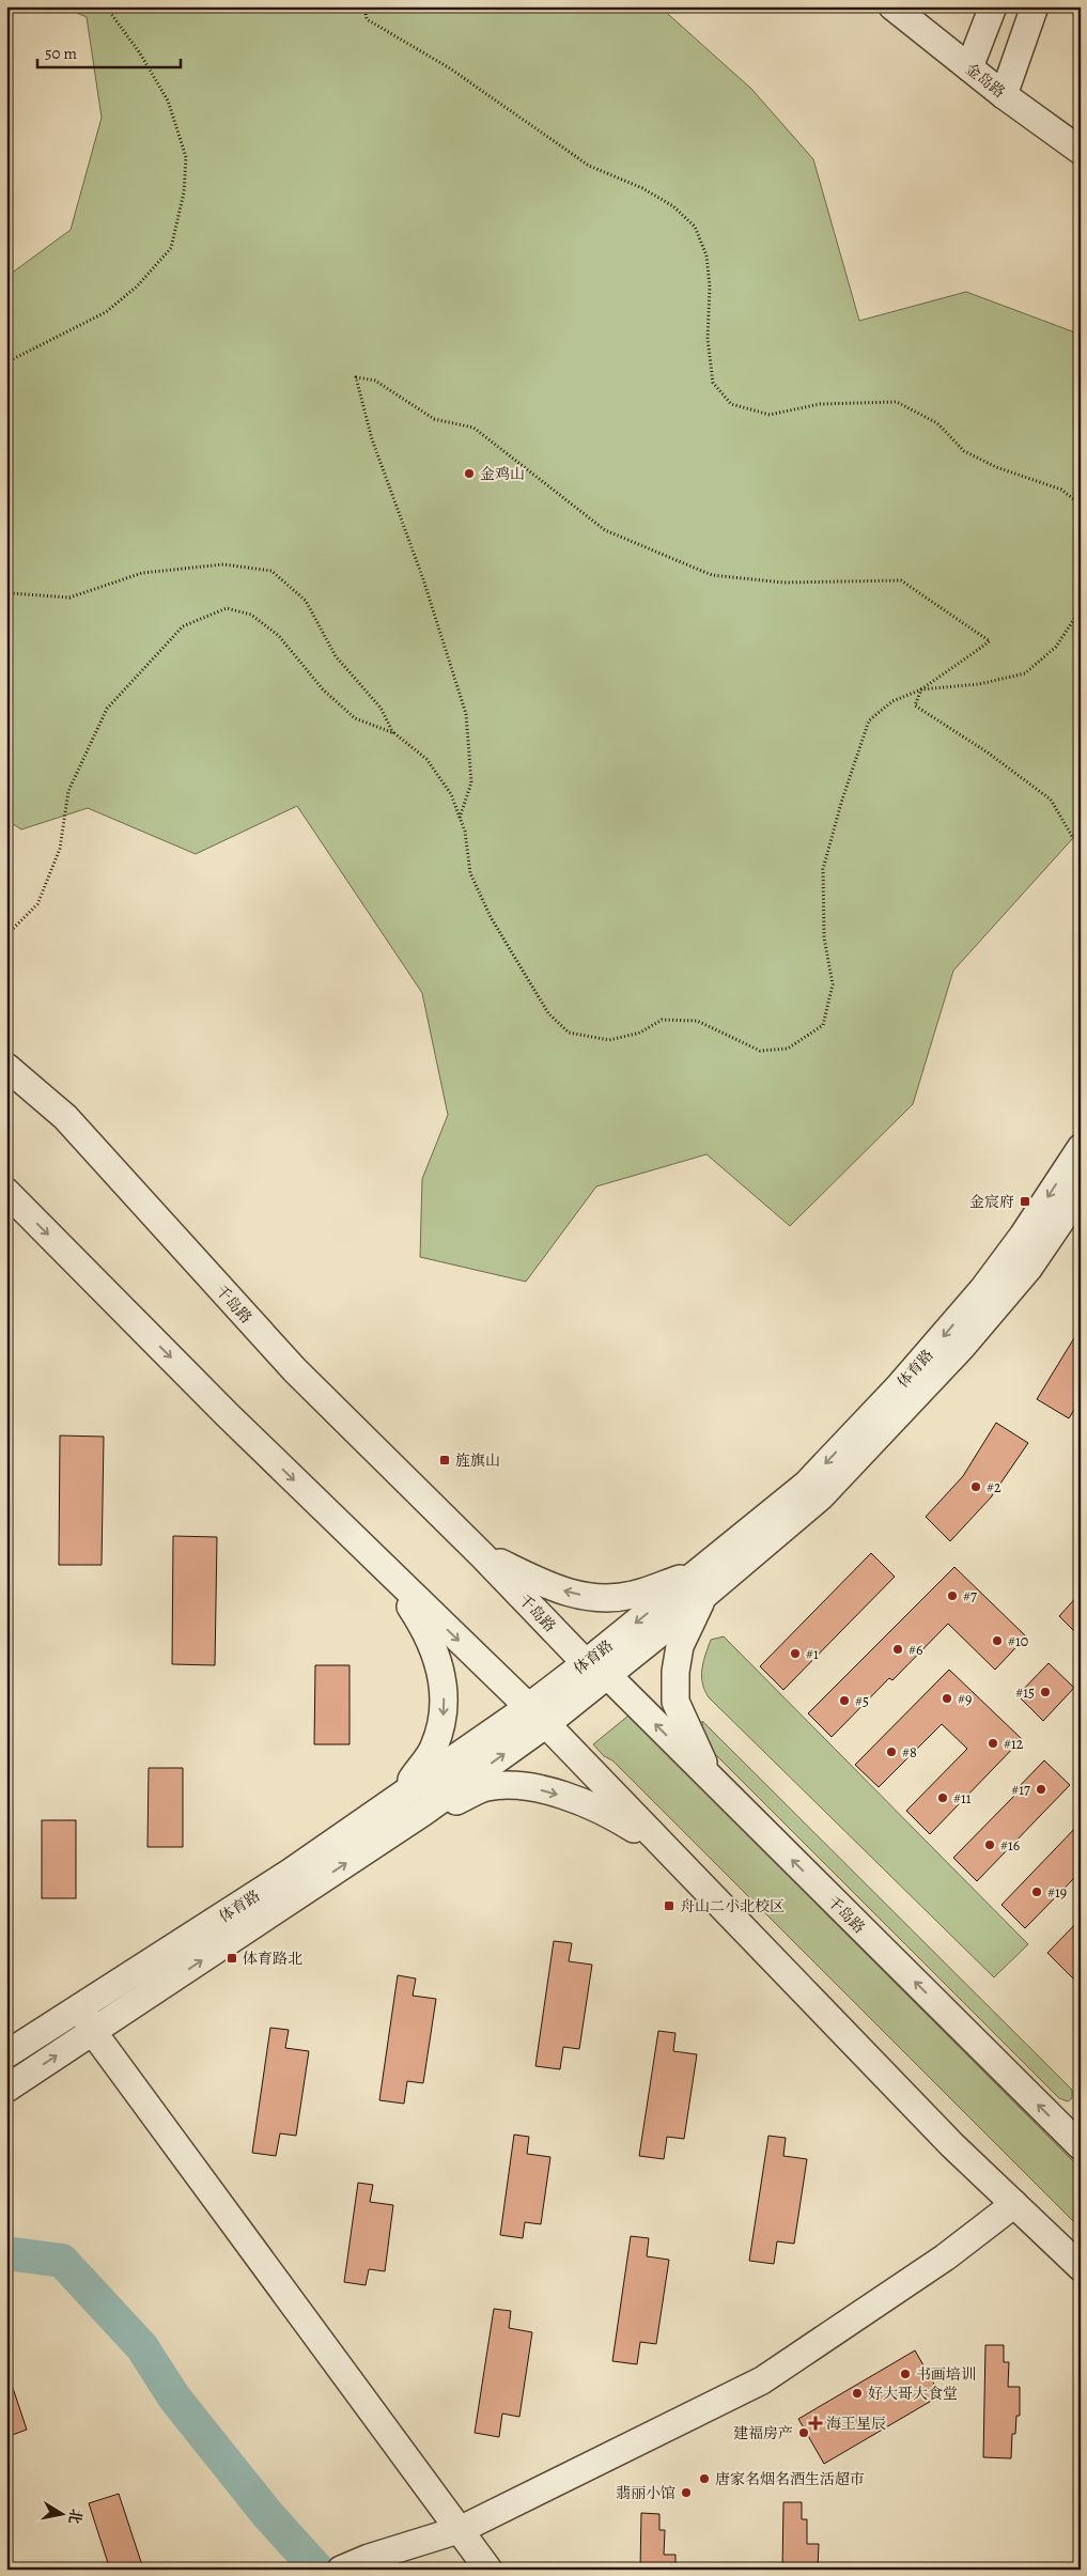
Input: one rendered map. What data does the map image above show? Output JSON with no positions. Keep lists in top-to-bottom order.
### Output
{
  "streets": {
    "street": ["金岛路", "千岛路", "体育路"]
  },
  "crossings": [
    ["千岛路", "体育路"]
  ],
  "places": {
    "other": [
      "金鸡山",
      "#2",
      "#7",
      "#10",
      "#6",
      "#1",
      "#15",
      "#9",
      "#5",
      "#12",
      "#8",
      "#17",
      "#11",
      "#16",
      "#19",
      "书画培训",
      "好大哥大食堂",
      "建福房产",
      "唐家名烟名酒生活超市",
      "翡丽小馆"
    ],
    "transit": [
      "金宸府",
      "旌旗山",
      "舟山二小北校区",
      "体育路北"
    ],
    "health": ["海王星辰"]
  },
  "scale_bar": "50 m",
  "north": "right"
}
